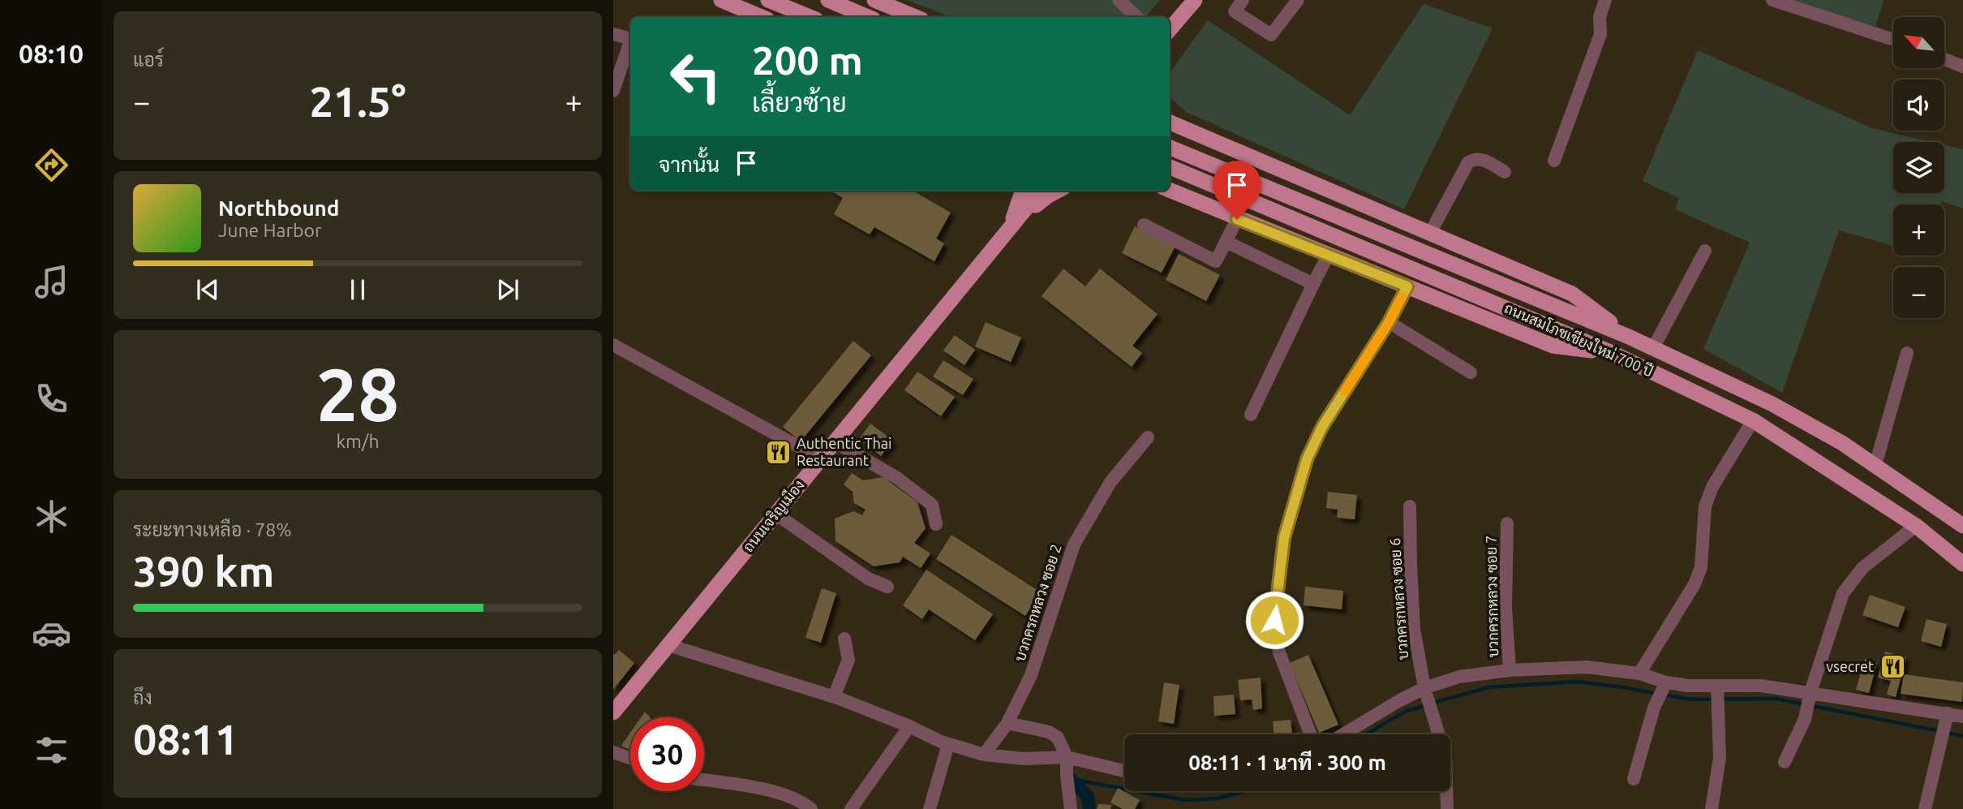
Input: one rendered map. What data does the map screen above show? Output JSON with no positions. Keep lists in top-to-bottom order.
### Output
{
  "streets": {
    "main road": ["ถนนสมโภชเชียงใหม่ 700 ปี", "ถนนเจริญเมือง"],
    "street": ["บวกครกหลวง ซอย 7", "บวกครกหลวง ซอย 6", "บวกครกหลวง ซอย 2"]
  },
  "places": {
    "restaurant": ["Authentic Thai Restaurant", "vsecret"]
  },
  "north": "top left",
  "page": {
    "tabs": "08:10",
    "tile": [
      "แอร์",
      ["28", "km/h"],
      ["ระยะทางเหลือ · 78%", "390 km"],
      ["ถึง", "08:11"]
    ],
    "map_buttons": ["+", "−"],
    "turn": ["200 m", "เลี้ยวซ้าย"],
    "heat": ["−", "21.5°", "+"],
    "then": "จากนั้น",
    "song": ["Northbound", "June Harbor"],
    "limit": "30",
    "trip": "08:11 · 1 นาที · 300 m"
  }
}
